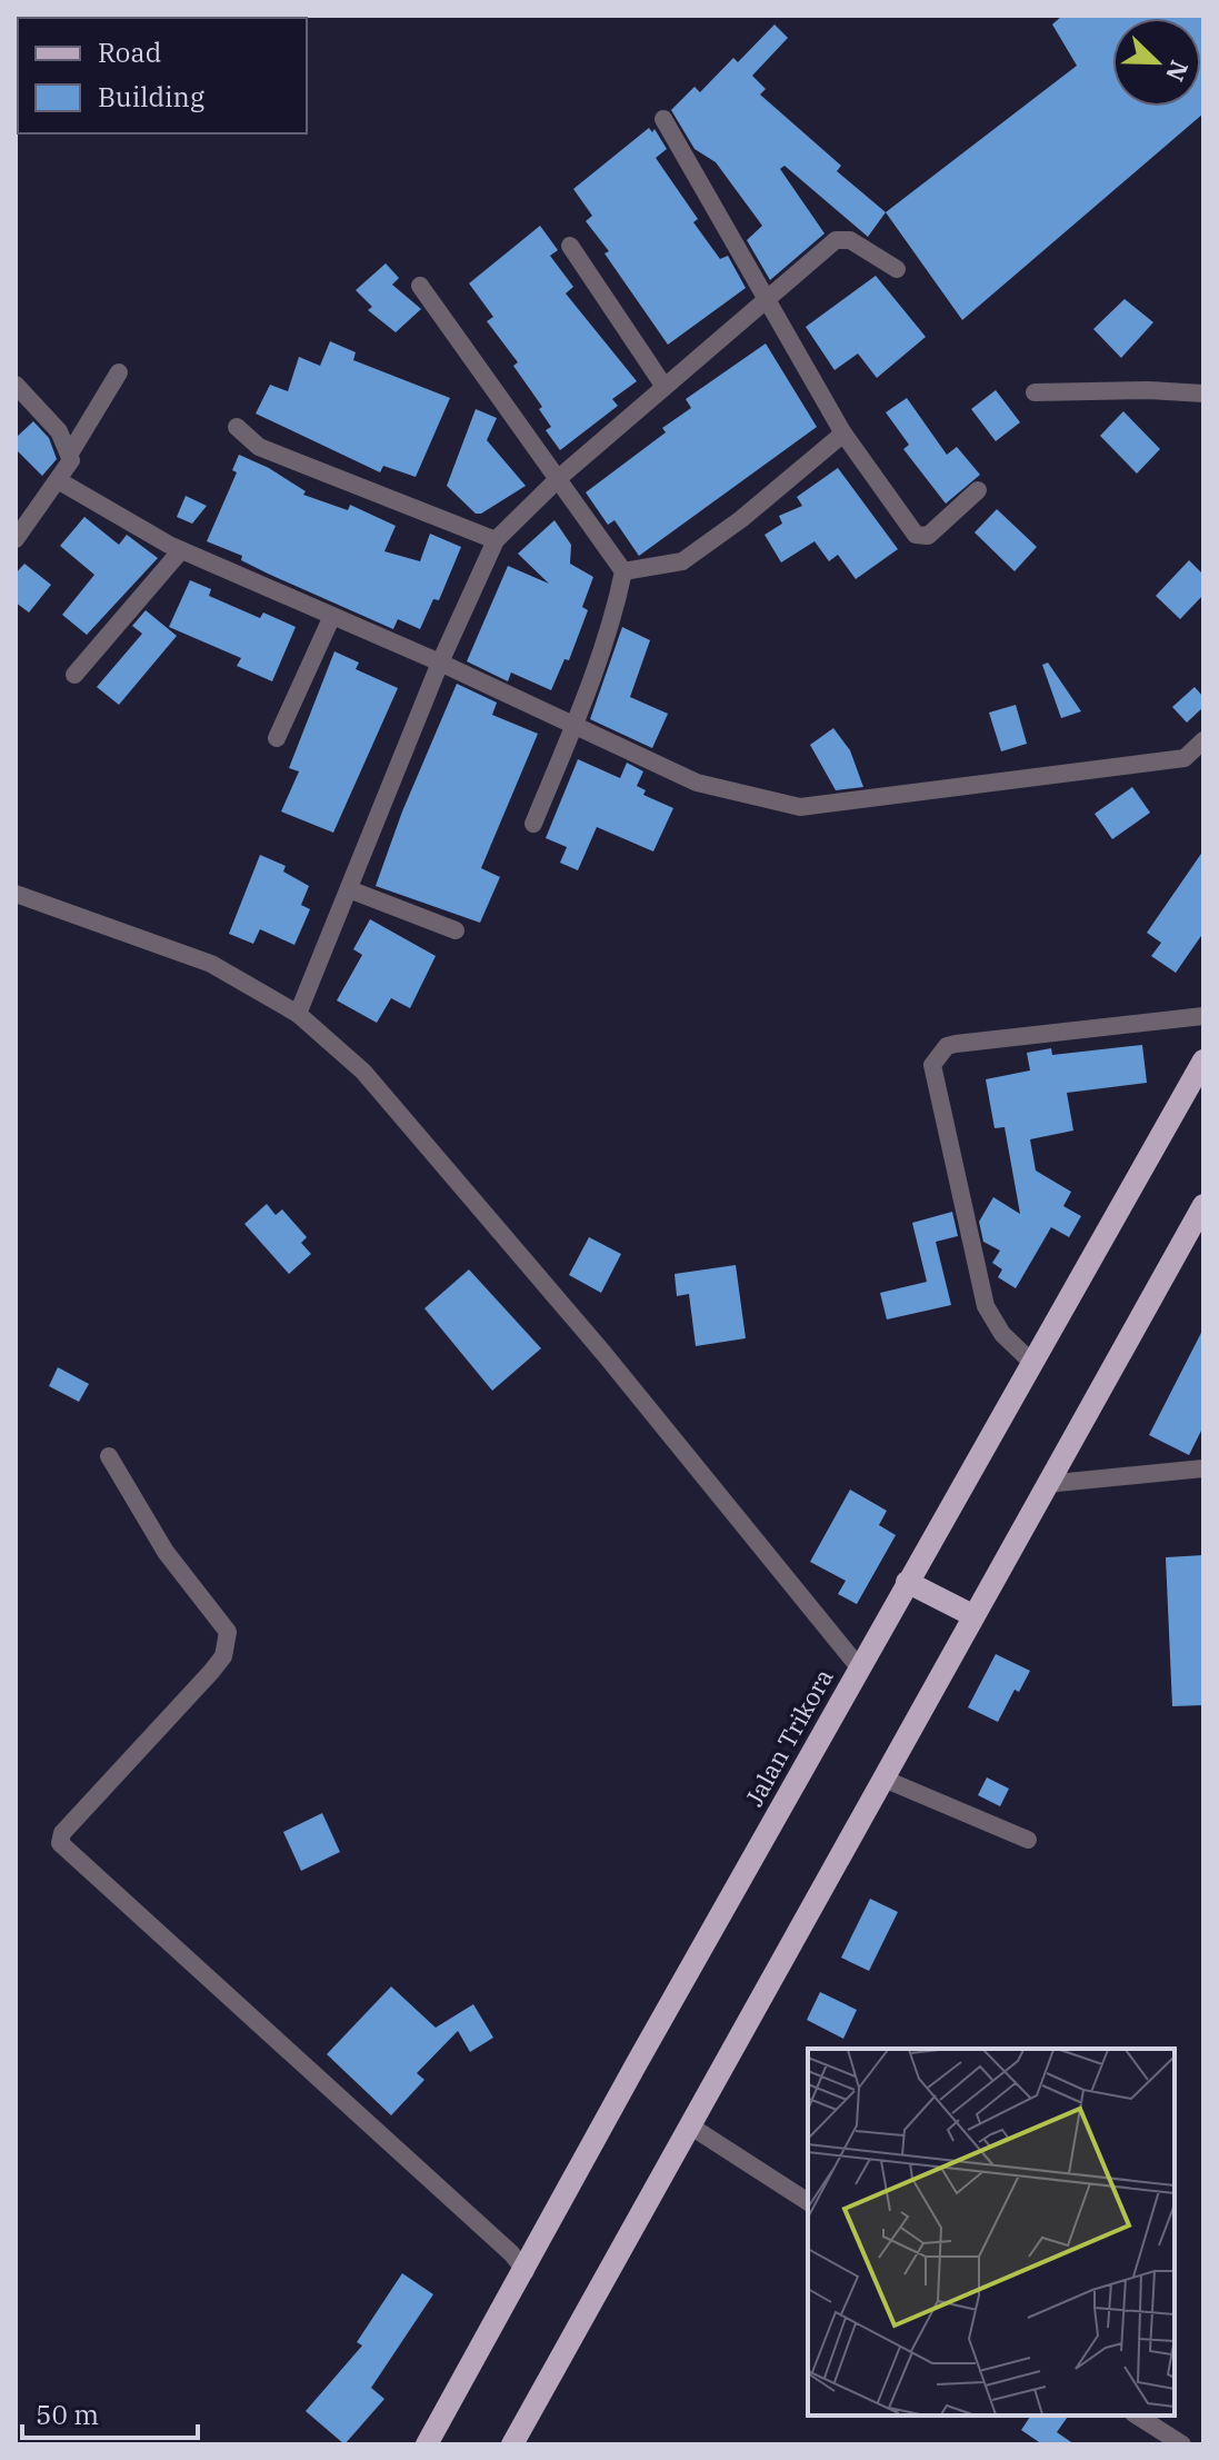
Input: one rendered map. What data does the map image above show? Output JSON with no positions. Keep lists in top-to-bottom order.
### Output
{
  "streets": {
    "main road": ["Jalan Trikora"]
  },
  "legend": ["Road", "Building"],
  "scale_bar": "50 m",
  "north": "bottom right"
}
